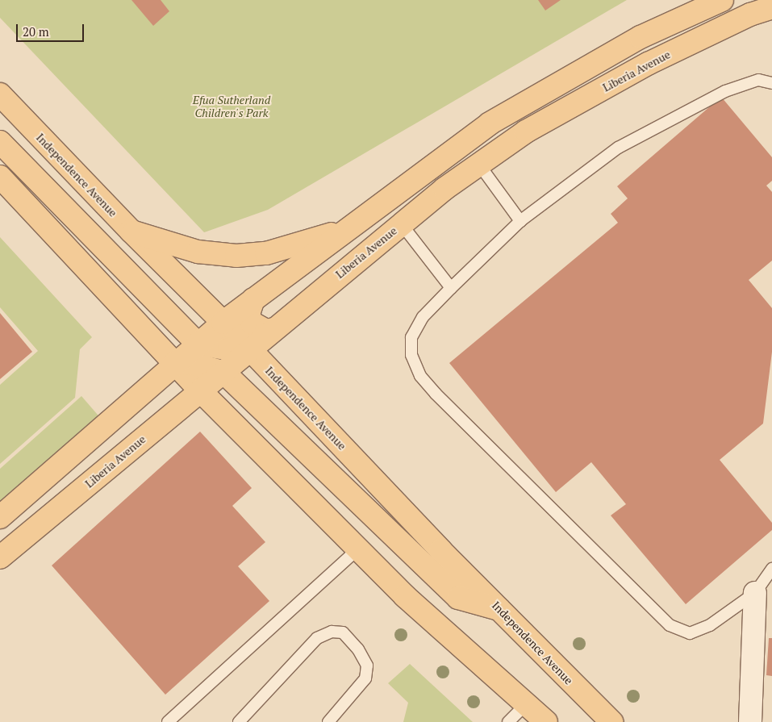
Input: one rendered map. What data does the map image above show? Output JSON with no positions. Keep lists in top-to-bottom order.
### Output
{
  "streets": {
    "main road": ["Liberia Avenue", "Independence Avenue"]
  },
  "crossings": [
    ["Liberia Avenue", "Independence Avenue"]
  ],
  "parks": ["Efua Sutherland Children's Park"],
  "scale_bar": "20 m"
}
